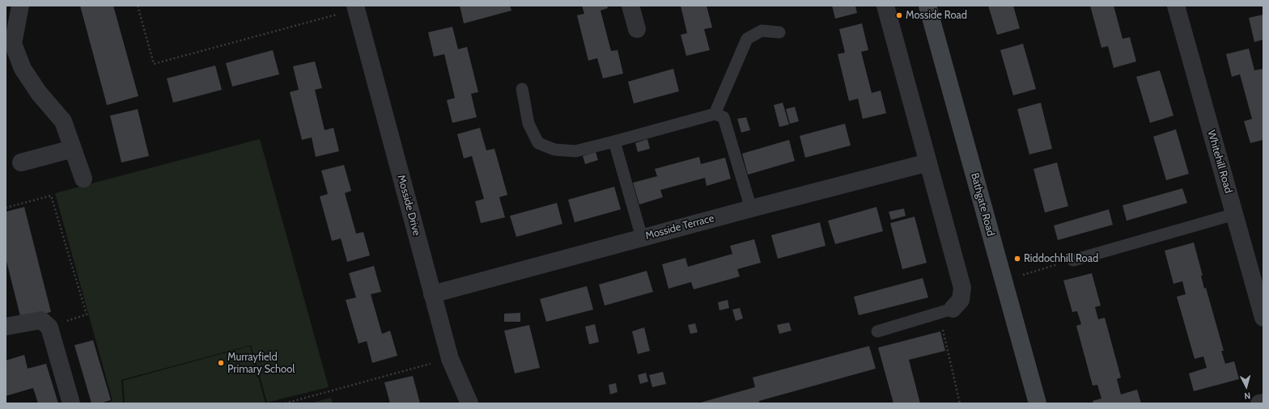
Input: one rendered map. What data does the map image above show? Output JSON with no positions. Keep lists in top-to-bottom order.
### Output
{
  "streets": {
    "main road": ["Bathgate Road"],
    "street": ["Whitehill Road", "Mosside Drive", "Mosside Terrace"]
  },
  "crossings": [
    ["Mosside Drive", "Mosside Terrace"]
  ],
  "places": ["Mosside Road", "Riddochhill Road", "Murrayfield Primary School"],
  "north": "bottom"
}
